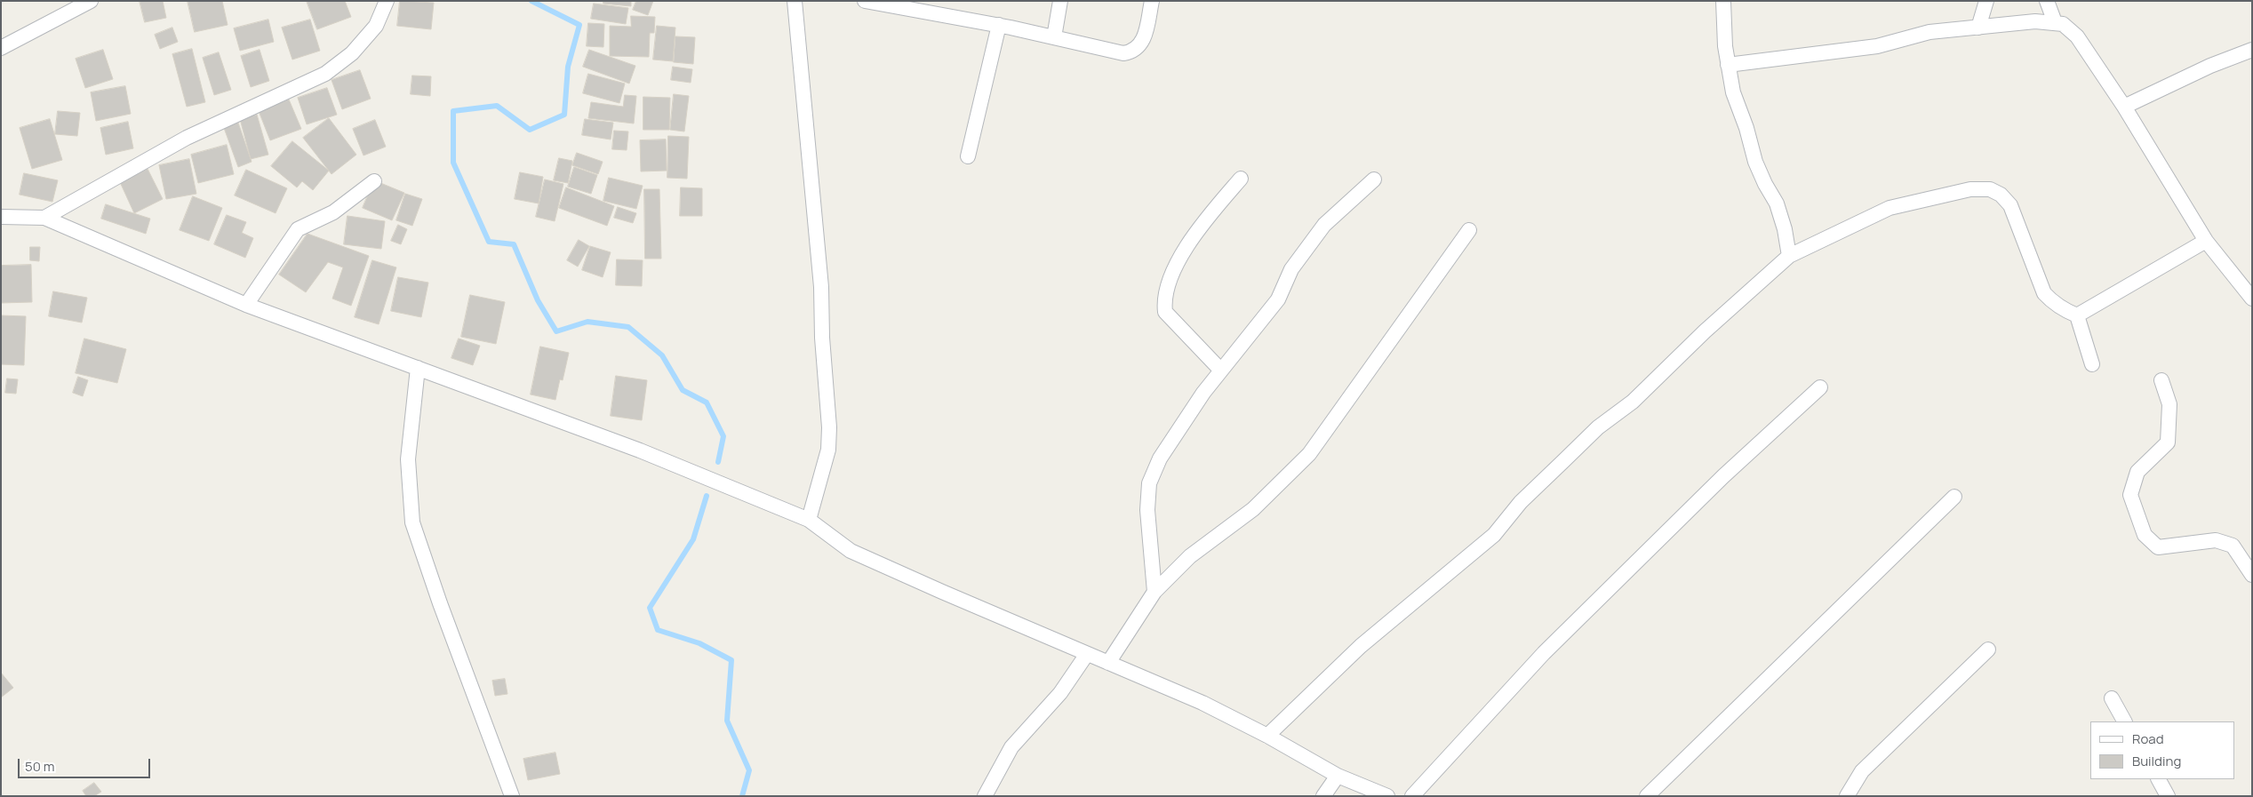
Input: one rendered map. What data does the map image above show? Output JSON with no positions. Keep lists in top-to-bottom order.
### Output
{
  "legend": ["Road", "Building"],
  "scale_bar": "50 m"
}
